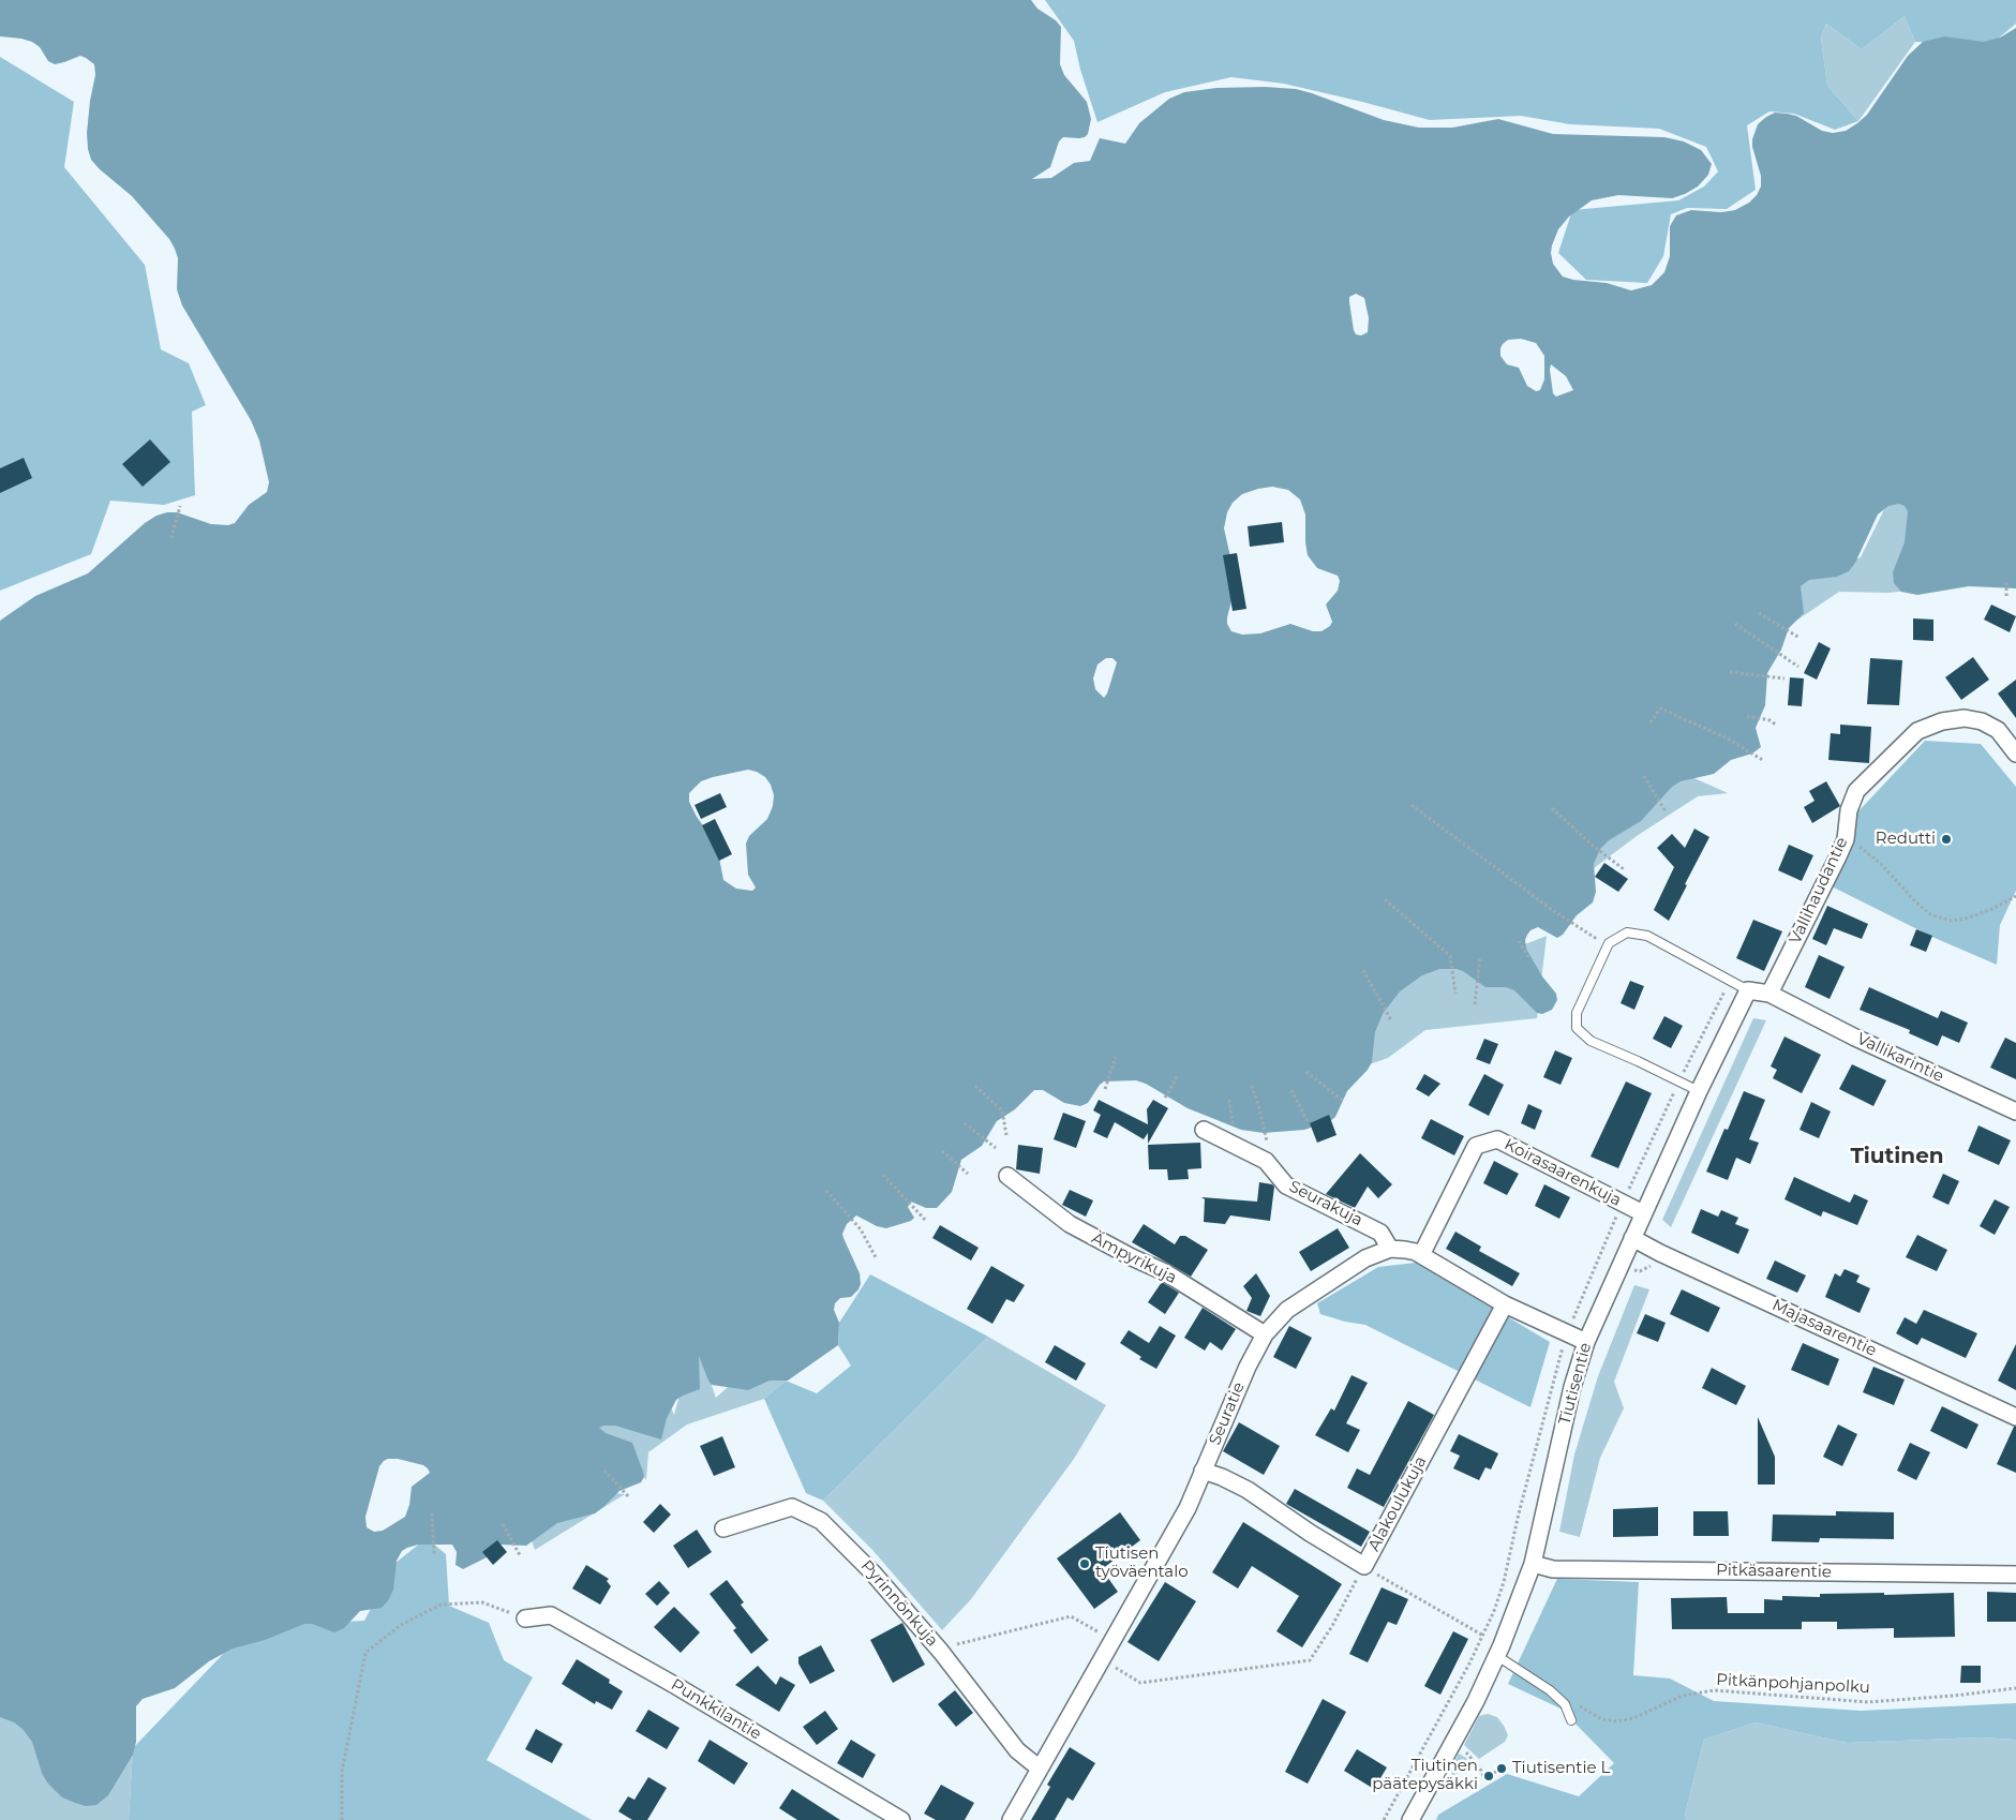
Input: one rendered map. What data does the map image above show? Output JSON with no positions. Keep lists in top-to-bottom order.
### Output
{
  "streets": {
    "street": [
      "Vallihaudantie",
      "Vallikarintie",
      "Koirasaarenkuja",
      "Seurakuja",
      "Ämpyrikuja",
      "Majasaarentie",
      "Tiutisentie",
      "Seuratie",
      "Alakoulukuja",
      "Pitkäsaarentie",
      "Pyrinnönkuja",
      "Punkkilantie"
    ],
    "path": ["Pitkänpohjanpolku"]
  },
  "crossings": [
    ["Vallihaudantie", "Vallikarintie"],
    ["Koirasaarenkuja", "Tiutisentie"],
    ["Seurakuja", "Seuratie"],
    ["Ämpyrikuja", "Seuratie"],
    ["Majasaarentie", "Tiutisentie"],
    ["Tiutisentie", "Pitkäsaarentie"],
    ["Seuratie", "Alakoulukuja"],
    ["Seuratie", "Pyrinnönkuja"]
  ],
  "districts": ["Tiutinen"],
  "places": [
    "Redutti",
    "Tiutisen työväentalo",
    "Tiutisentie L",
    "Tiutinen päätepysäkki"
  ]
}
